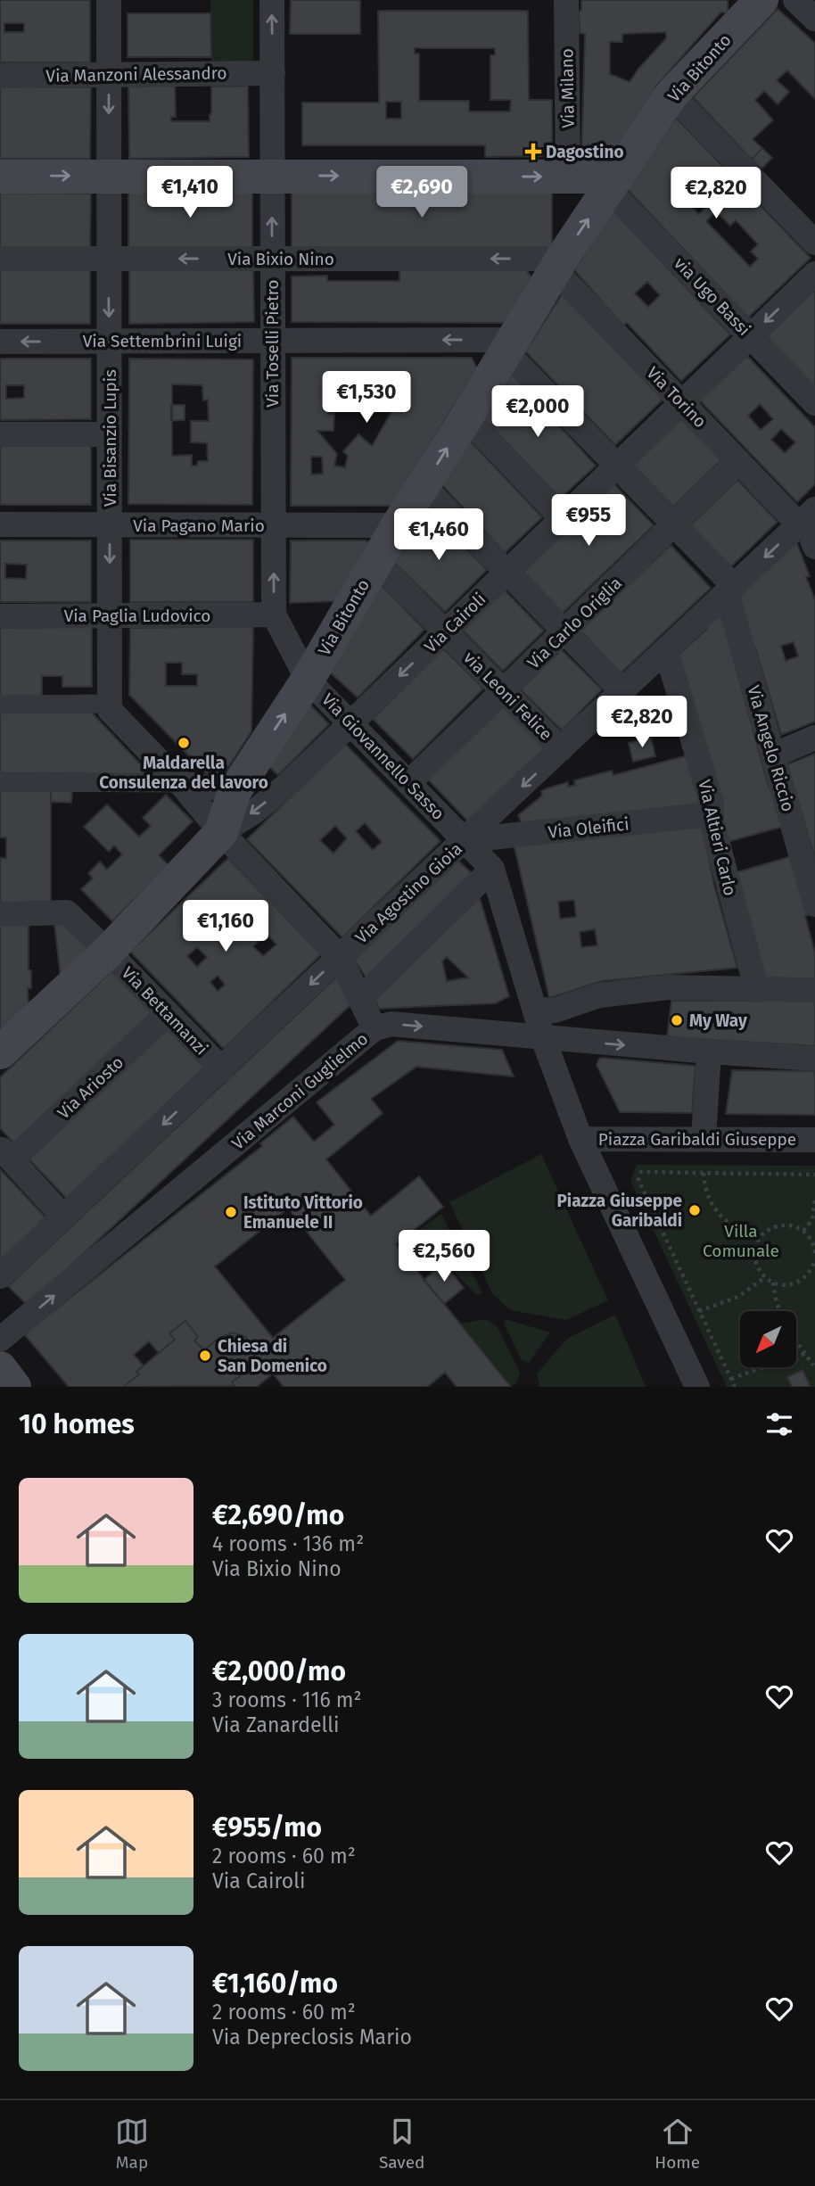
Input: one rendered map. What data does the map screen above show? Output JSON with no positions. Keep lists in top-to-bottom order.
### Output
{
  "streets": {
    "main road": ["Via Bitonto"],
    "street": [
      "Via Manzoni Alessandro",
      "Via Milano",
      "Via Bixio Nino",
      "via Ugo Bassi",
      "Via Settembrini Luigi",
      "Via Toselli Pietro",
      "Via Torino",
      "Via Bisanzio Lupis",
      "Via Pagano Mario",
      "Via Paglia Ludovico",
      "Via Cairoli",
      "Via Carlo Origlia",
      "via Leoni Felice",
      "Via Angelo Riccio",
      "Via Giovannello Sasso",
      "Via Oleifici",
      "Via Altieri Carlo",
      "Via Agostino Gioia",
      "Via Bettamanzi",
      "Via Ariosto",
      "Via Marconi Guglielmo",
      "Piazza Garibaldi Giuseppe"
    ]
  },
  "crossings": [
    ["Via Bitonto", "Via Bixio Nino"],
    ["Via Bitonto", "via Ugo Bassi"],
    ["Via Bitonto", "Via Settembrini Luigi"],
    ["Via Bitonto", "Via Toselli Pietro"],
    ["Via Bitonto", "Via Torino"],
    ["Via Bitonto", "Via Pagano Mario"],
    ["Via Bitonto", "Via Cairoli"],
    ["Via Bitonto", "via Leoni Felice"],
    ["Via Bitonto", "Via Giovannello Sasso"],
    ["Via Bitonto", "Via Bettamanzi"],
    ["Via Manzoni Alessandro", "Via Toselli Pietro"],
    ["Via Manzoni Alessandro", "Via Bisanzio Lupis"],
    ["Via Bixio Nino", "Via Toselli Pietro"],
    ["Via Bixio Nino", "Via Torino"],
    ["Via Bixio Nino", "Via Bisanzio Lupis"],
    ["via Ugo Bassi", "Via Cairoli"],
    ["Via Settembrini Luigi", "Via Toselli Pietro"],
    ["Via Settembrini Luigi", "Via Bisanzio Lupis"],
    ["Via Toselli Pietro", "Via Pagano Mario"],
    ["Via Toselli Pietro", "Via Paglia Ludovico"],
    ["Via Toselli Pietro", "Via Giovannello Sasso"],
    ["Via Torino", "Via Cairoli"],
    ["Via Torino", "Via Carlo Origlia"],
    ["Via Torino", "Via Agostino Gioia"],
    ["Via Bisanzio Lupis", "Via Pagano Mario"],
    ["Via Bisanzio Lupis", "Via Paglia Ludovico"],
    ["Via Cairoli", "via Leoni Felice"],
    ["Via Cairoli", "Via Giovannello Sasso"],
    ["Via Carlo Origlia", "via Leoni Felice"],
    ["Via Carlo Origlia", "Via Giovannello Sasso"],
    ["via Leoni Felice", "Via Agostino Gioia"],
    ["Via Angelo Riccio", "Via Agostino Gioia"],
    ["Via Giovannello Sasso", "Via Oleifici"],
    ["Via Giovannello Sasso", "Via Agostino Gioia"],
    ["Via Giovannello Sasso", "Via Marconi Guglielmo"],
    ["Via Giovannello Sasso", "Piazza Garibaldi Giuseppe"],
    ["Via Oleifici", "Via Altieri Carlo"],
    ["Via Oleifici", "Via Agostino Gioia"],
    ["Via Altieri Carlo", "Via Agostino Gioia"],
    ["Via Agostino Gioia", "Via Bettamanzi"],
    ["Via Bettamanzi", "Via Ariosto"],
    ["Via Marconi Guglielmo", "Piazza Garibaldi Giuseppe"]
  ],
  "one_way": [
    "Via Bixio Nino",
    "Via Toselli Pietro",
    "Via Bisanzio Lupis",
    "Via Agostino Gioia"
  ],
  "parks": ["Villa Comunale"],
  "places": {
    "health": ["Dagostino"],
    "other": [
      "Maldarella Consulenza del lavoro",
      "My Way",
      "Piazza Giuseppe Garibaldi",
      "Istituto Vittorio Emanuele II",
      "Chiesa di San Domenico"
    ]
  },
  "north": "bottom left",
  "page": {
    "price": [
      "€1,410",
      "€2,690",
      "€2,820",
      "€1,530",
      "€2,000",
      "€955",
      "€1,460",
      "€2,820",
      "€1,160",
      "€2,560"
    ],
    "heading": "10 homes",
    "list": [
      {
        "name": "€2,690/mo",
        "note": "4 rooms · 136 m² · Via Bixio Nino"
      },
      {
        "name": "€2,000/mo",
        "note": "3 rooms · 116 m² · Via Zanardelli"
      },
      {
        "name": "€955/mo",
        "note": "2 rooms · 60 m² · Via Cairoli"
      },
      {
        "name": "€1,160/mo",
        "note": "2 rooms · 60 m² · Via Depreclosis Mario"
      }
    ],
    "tabs": ["Map", "Saved", "Home"]
  }
}
